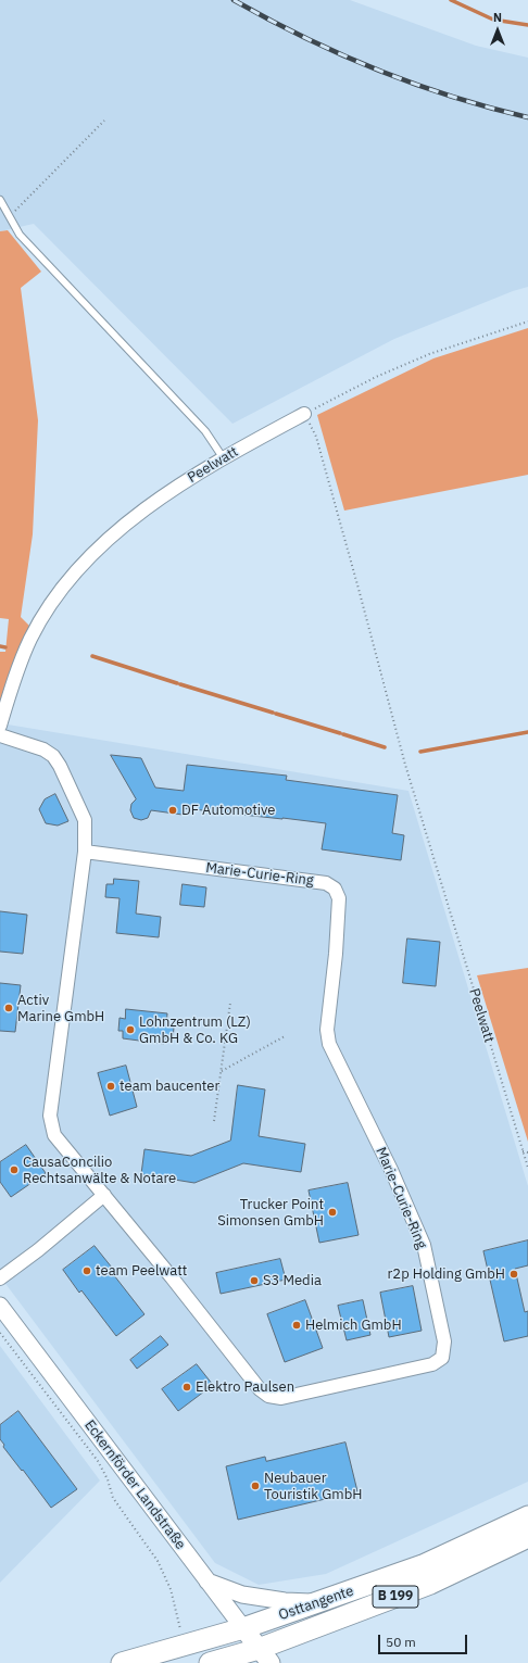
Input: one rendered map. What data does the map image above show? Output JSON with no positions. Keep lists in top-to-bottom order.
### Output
{
  "streets": {
    "main road": ["Eckernförder Landstraße", "B 199", "Osttangente"],
    "street": ["Peelwatt", "Marie-Curie-Ring"]
  },
  "crossings": [
    ["Eckernförder Landstraße", "Osttangente"]
  ],
  "places": [
    "DF Automotive",
    "Activ Marine GmbH",
    "Lohnzentrum (LZ) GmbH & Co. KG",
    "team baucenter",
    "CausaConcilio Rechtsanwälte & Notare",
    "Trucker Point Simonsen GmbH",
    "team Peelwatt",
    "r2p Holding GmbH",
    "S3 Media",
    "Helmich GmbH",
    "Elektro Paulsen",
    "Neubauer Touristik GmbH"
  ],
  "scale_bar": "50 m",
  "north": "top"
}
